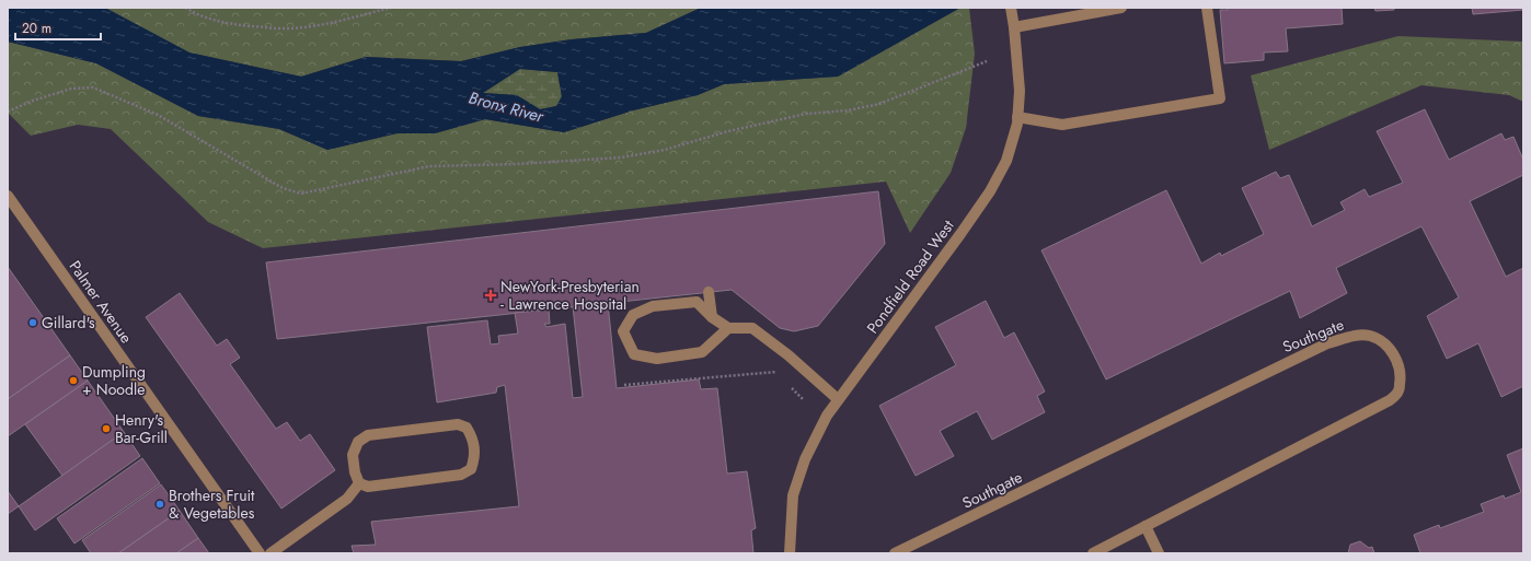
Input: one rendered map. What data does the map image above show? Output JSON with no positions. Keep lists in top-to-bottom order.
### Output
{
  "streets": {
    "street": ["Pondfield Road West", "Palmer Avenue", "Southgate"]
  },
  "water": ["Bronx River"],
  "places": {
    "health": ["NewYork-Presbyterian - Lawrence Hospital"],
    "other": [
      "Gillard's",
      "Dumpling + Noodle",
      "Henry's Bar-Grill",
      "Brothers Fruit & Vegetables"
    ]
  },
  "scale_bar": "20 m"
}
